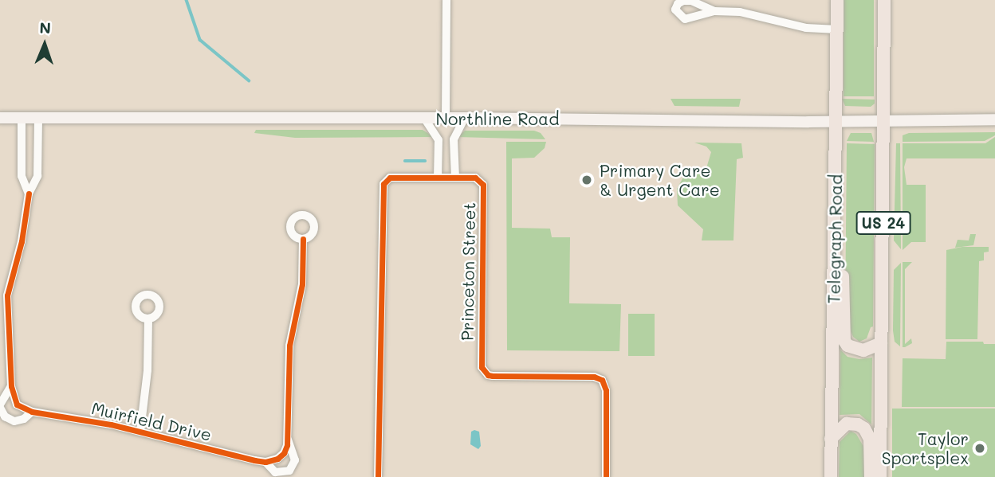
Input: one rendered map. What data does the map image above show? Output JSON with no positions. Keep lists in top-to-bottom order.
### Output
{
  "streets": {
    "main road": ["Northline Road", "US 24", "Telegraph Road"],
    "street": ["Princeton Street", "Muirfield Drive"]
  },
  "crossings": [
    ["Northline Road", "US 24"],
    ["Northline Road", "Telegraph Road"],
    ["Northline Road", "Princeton Street"]
  ],
  "places": ["Primary Care & Urgent Care", "Taylor Sportsplex"],
  "north": "top"
}
